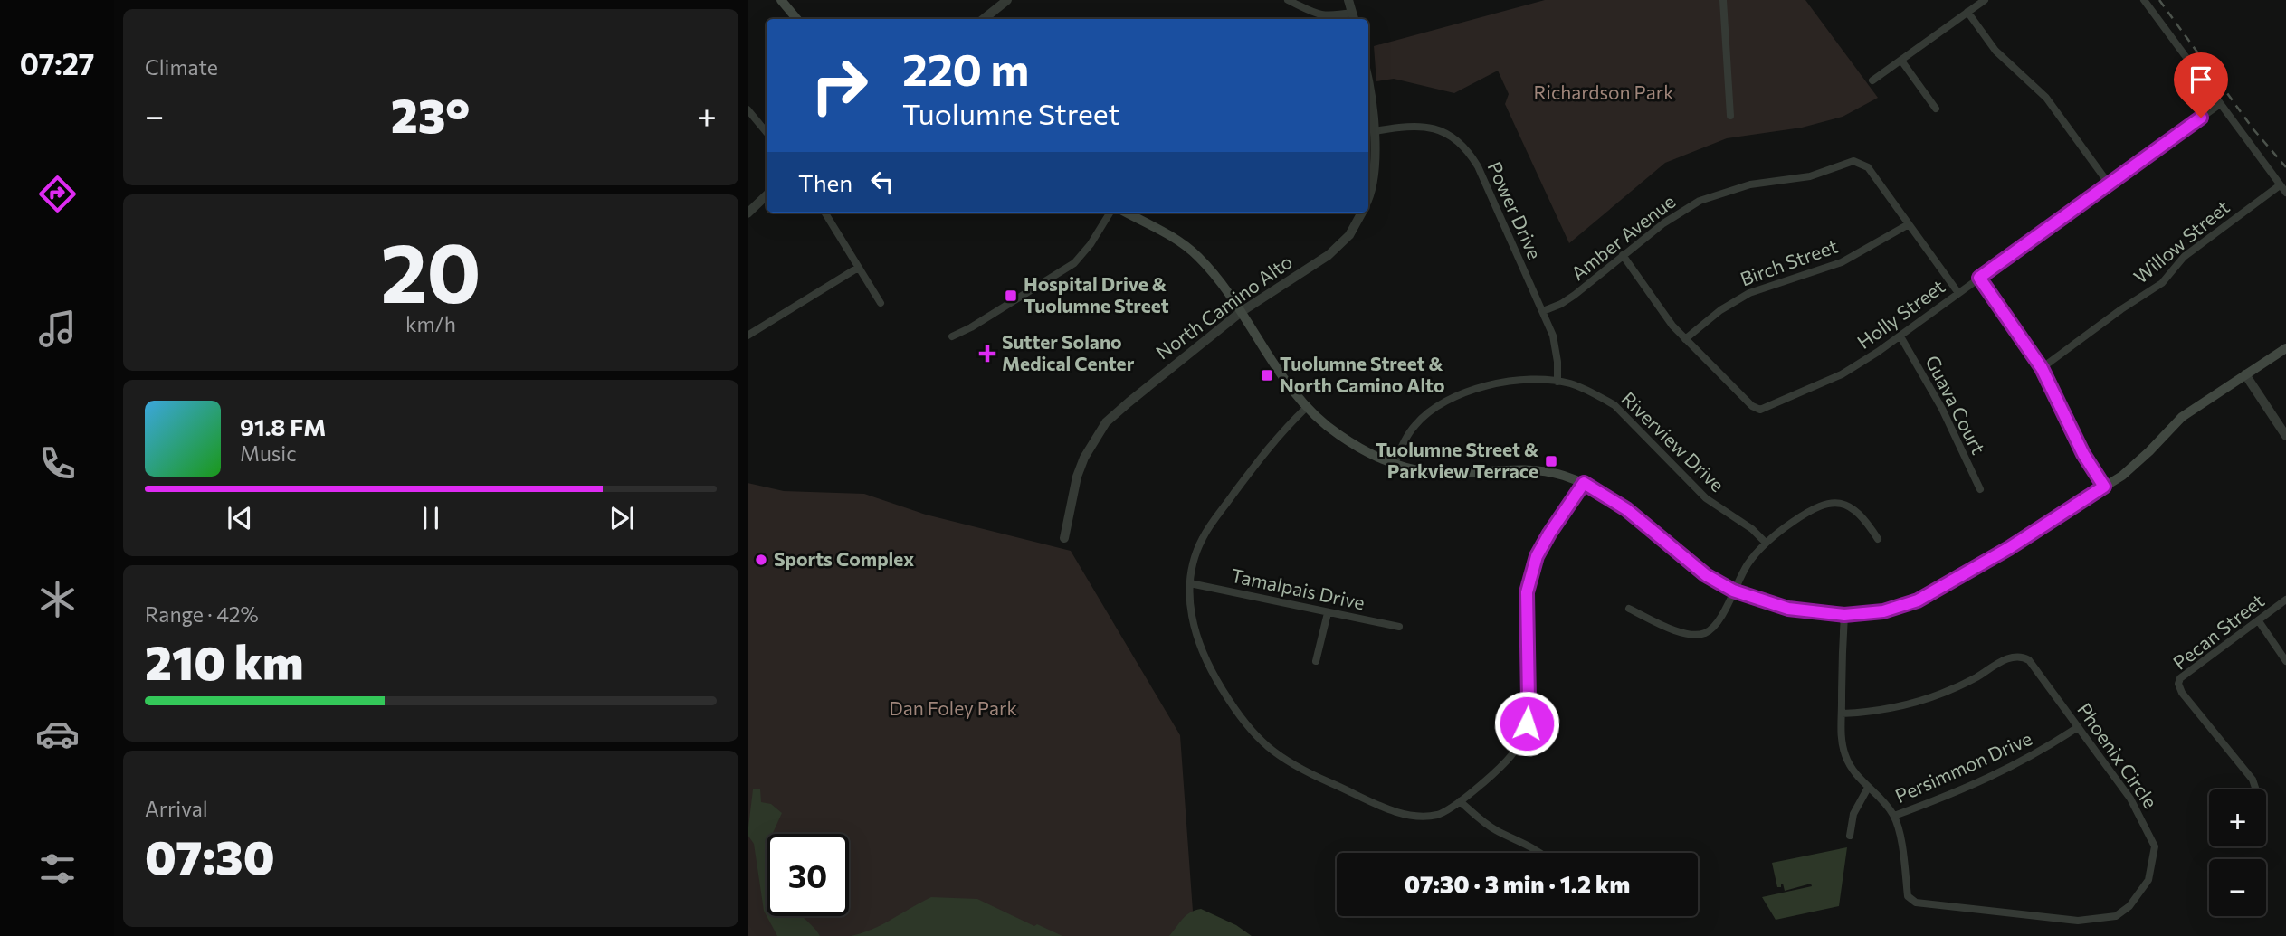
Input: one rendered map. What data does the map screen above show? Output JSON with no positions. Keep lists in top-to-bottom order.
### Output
{
  "streets": {
    "street": [
      "Power Drive",
      "Amber Avenue",
      "Willow Street",
      "Birch Street",
      "North Camino Alto",
      "Holly Street",
      "Guava Court",
      "Riverview Drive",
      "Tamalpais Drive",
      "Pecan Street",
      "Phoenix Circle",
      "Persimmon Drive"
    ]
  },
  "crossings": [
    ["Power Drive", "Amber Avenue"],
    ["Power Drive", "North Camino Alto"],
    ["Power Drive", "Riverview Drive"],
    ["Amber Avenue", "Birch Street"],
    ["Amber Avenue", "Holly Street"],
    ["Birch Street", "Holly Street"],
    ["Holly Street", "Guava Court"],
    ["Phoenix Circle", "Persimmon Drive"]
  ],
  "parks": ["Richardson Park", "Dan Foley Park"],
  "places": {
    "transit": ["Hospital Drive & Tuolumne Street", "Tuolumne Street & North Camino Alto", "Tuolumne Street & Parkview Terrace"],
    "health": ["Sutter Solano Medical Center"],
    "other": ["Sports Complex"]
  },
  "page": {
    "tabs": "07:27",
    "tile": [
      "Climate",
      ["20", "km/h"],
      ["Range · 42%", "210 km"],
      ["Arrival", "07:30"]
    ],
    "turn": ["220 m", "Tuolumne Street"],
    "heat": ["−", "23°", "+"],
    "then": "Then",
    "song": ["91.8 FM", "Music"],
    "map_buttons": ["+", "−"],
    "limit": "30",
    "trip": "07:30 · 3 min · 1.2 km"
  }
}
